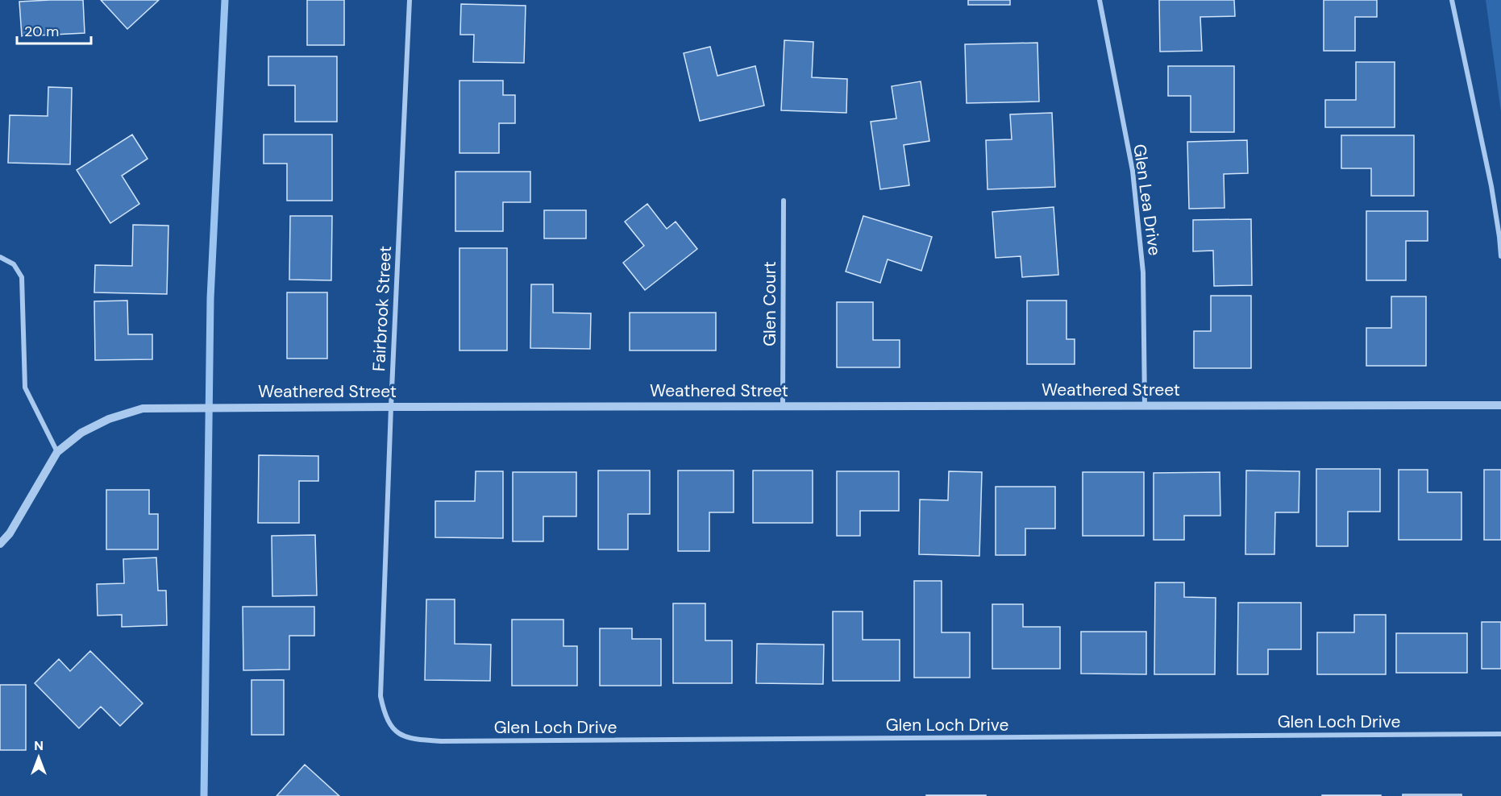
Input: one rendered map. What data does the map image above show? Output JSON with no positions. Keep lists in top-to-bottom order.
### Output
{
  "streets": {
    "street": [
      "Glen Lea Drive",
      "Glen Court",
      "Fairbrook Street",
      "Weathered Street",
      "Glen Loch Drive"
    ]
  },
  "crossings": [
    ["Glen Lea Drive", "Weathered Street"],
    ["Glen Court", "Weathered Street"],
    ["Fairbrook Street", "Weathered Street"],
    ["Fairbrook Street", "Glen Loch Drive"]
  ],
  "scale_bar": "20 m",
  "north": "top"
}
